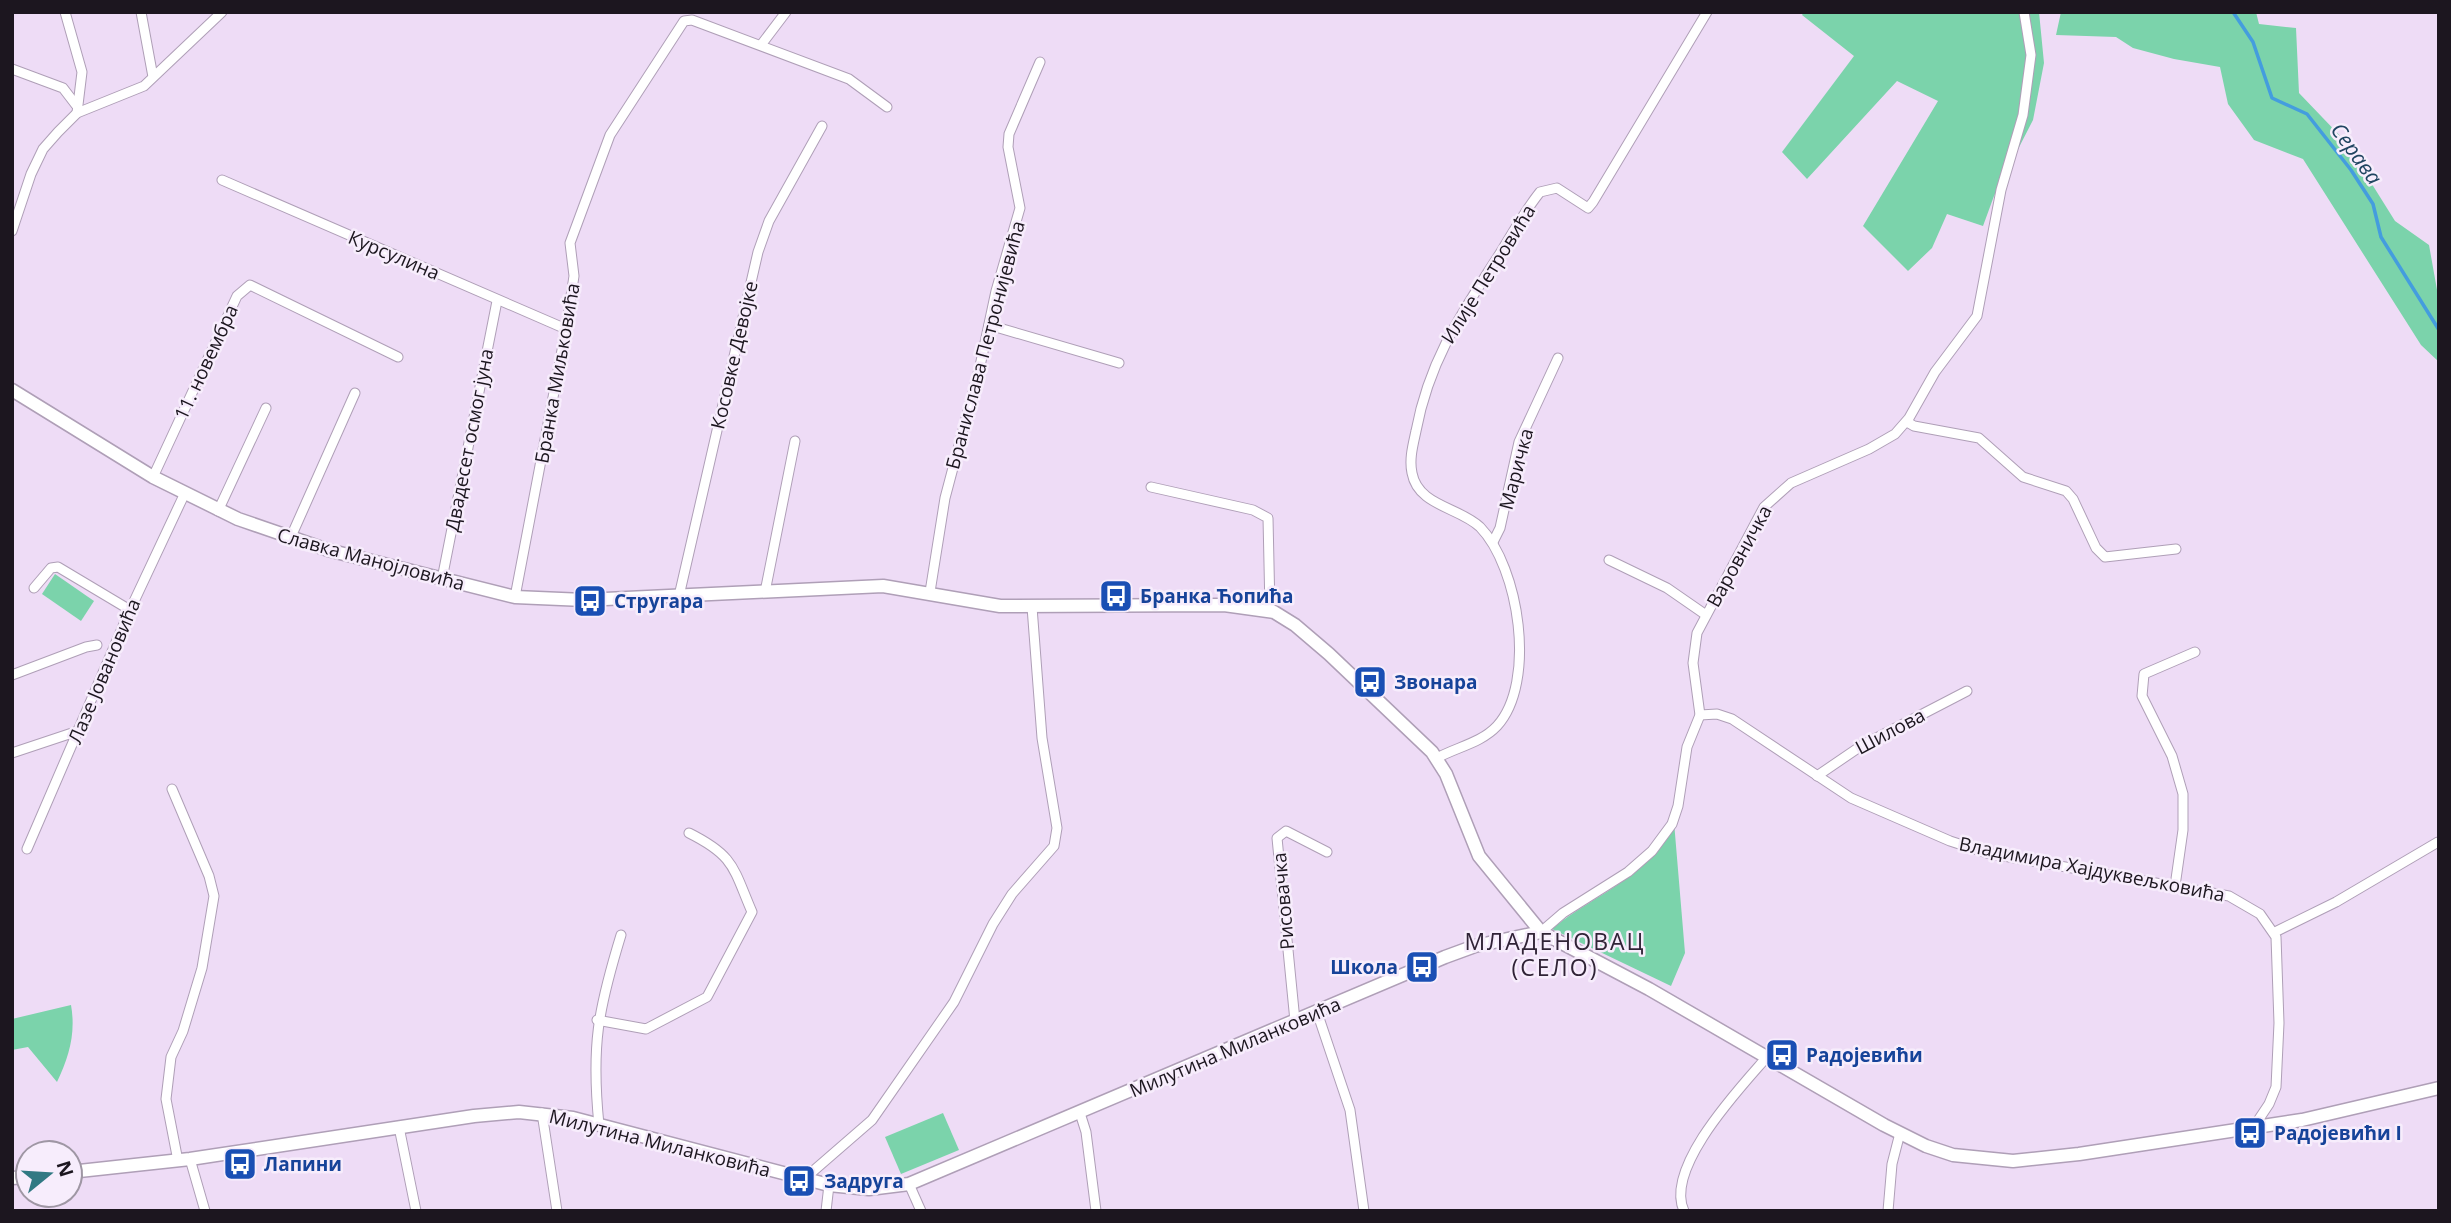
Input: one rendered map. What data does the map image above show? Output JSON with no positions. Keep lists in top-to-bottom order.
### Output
{
  "streets": {
    "main road": ["Славка Манојловића", "Милутина Миланковића"],
    "street": [
      "Курсулина",
      "Илије Петровића",
      "Бранислава Петронијевића",
      "Косовке Девојке",
      "11. новембра",
      "Бранка Миљковића",
      "Двадесет осмог јуна",
      "Маричка",
      "Варовничка",
      "Лазе Јовановића",
      "Шилова",
      "Владимира Хајдуквељковића",
      "Рисовачка"
    ]
  },
  "crossings": [
    ["Курсулина", "Бранка Миљковића"],
    ["Курсулина", "Двадесет осмог јуна"],
    ["Илије Петровића", "Маричка"],
    ["Илије Петровића", "Славка Манојловића"],
    ["Бранислава Петронијевића", "Славка Манојловића"],
    ["Косовке Девојке", "Славка Манојловића"],
    ["11. новембра", "Славка Манојловића"],
    ["Бранка Миљковића", "Славка Манојловића"],
    ["Двадесет осмог јуна", "Славка Манојловића"],
    ["Варовничка", "Славка Манојловића"],
    ["Варовничка", "Владимира Хајдуквељковића"],
    ["Варовничка", "Милутина Миланковића"],
    ["Славка Манојловића", "Лазе Јовановића"],
    ["Славка Манојловића", "Милутина Миланковића"],
    ["Шилова", "Владимира Хајдуквељковића"],
    ["Рисовачка", "Милутина Миланковића"]
  ],
  "districts": ["МЛАДЕНОВАЦ (СЕЛО)"],
  "water": ["Серава"],
  "places": {
    "bus stop": [
      "Бранка Ћопића",
      "Стругара",
      "Звонара",
      "Школа",
      "Радојевићи",
      "Радојевићи I",
      "Лапини",
      "Задруга"
    ]
  },
  "north": "right"
}
